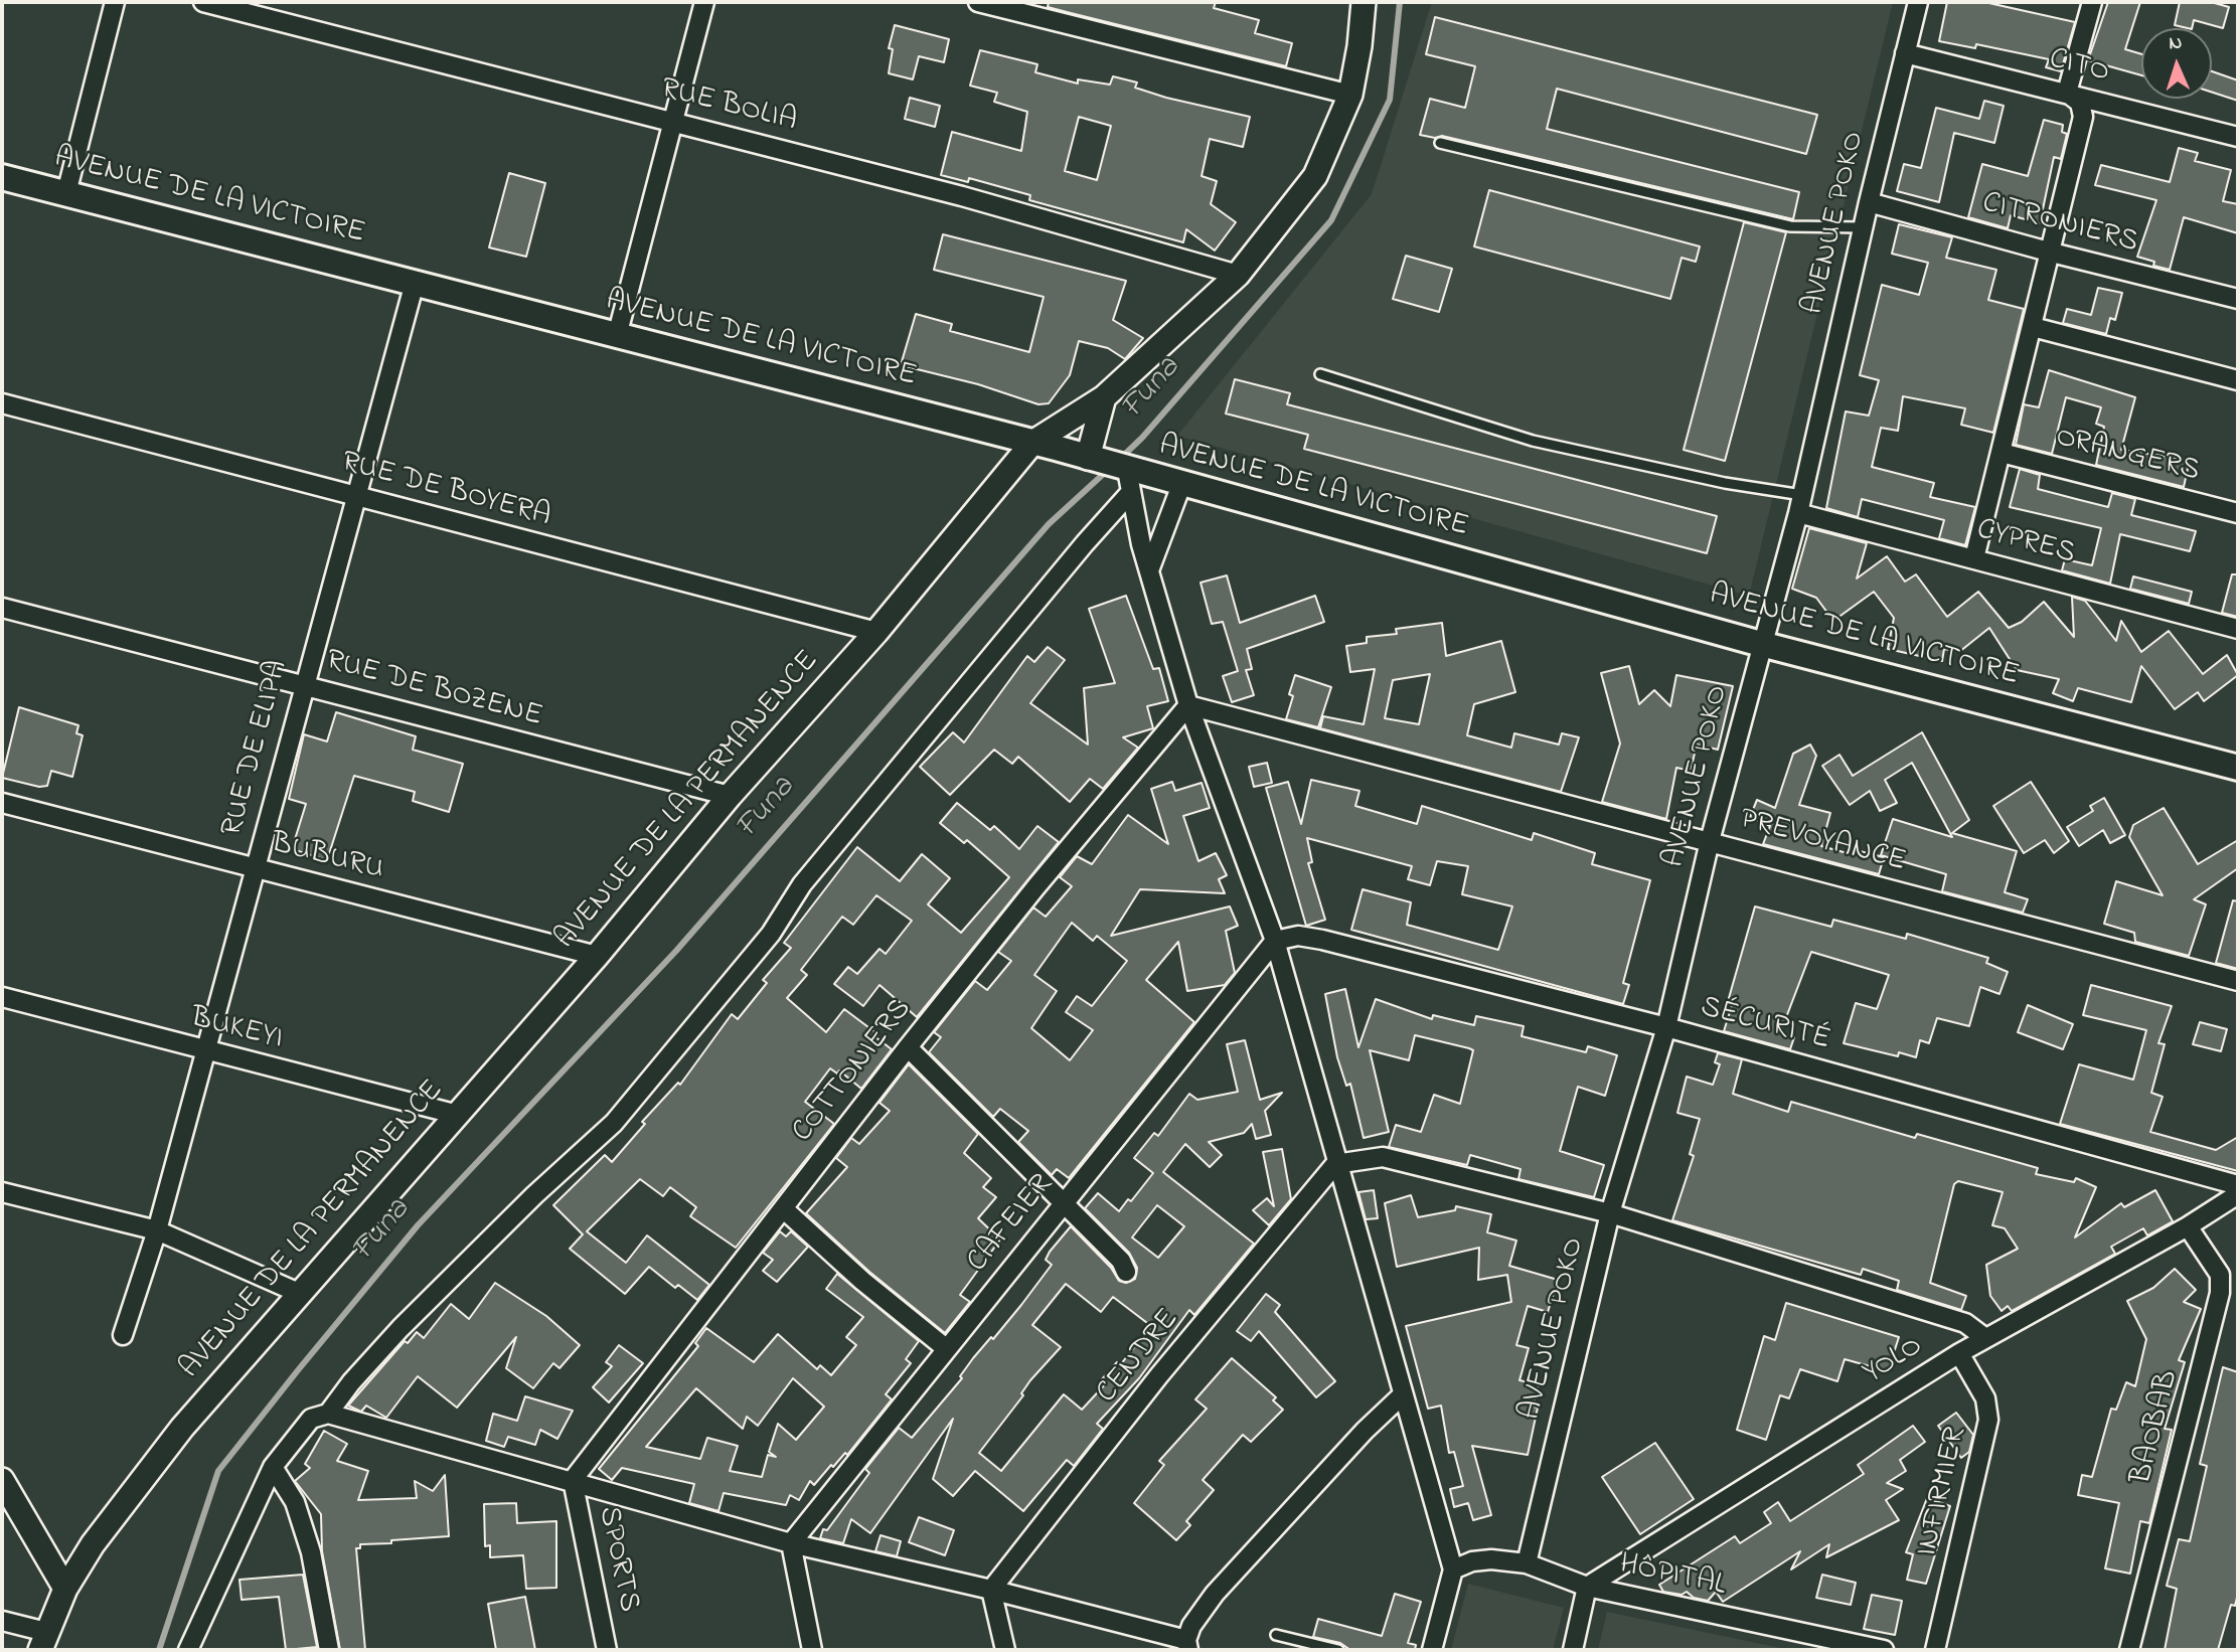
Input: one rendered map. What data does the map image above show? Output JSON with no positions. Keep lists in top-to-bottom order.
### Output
{
  "streets": {
    "main road": ["AVENUE DE LA VICTOIRE"],
    "street": [
      "CITO",
      "RUE BOLIA",
      "AVENUE POKO",
      "CITRONIERS",
      "ORANGERS",
      "RUE DE BOYERA",
      "CYPRES",
      "RUE DE BOZENE",
      "RUE DE ELIPA",
      "AVENUE DE LA PERMANENCE",
      "PREVOYANCE",
      "BUBURU",
      "SÉCURITÉ",
      "BUKEYI",
      "COTTONIERS",
      "CAFEIER",
      "CENDRE",
      "YOLO",
      "BAOBAB",
      "INFIRMIER",
      "SPORTS",
      "HÔPITAL"
    ]
  },
  "crossings": [
    ["CITO", "AVENUE POKO"],
    ["RUE BOLIA", "AVENUE DE LA PERMANENCE"],
    ["AVENUE DE LA VICTOIRE", "AVENUE POKO"],
    ["AVENUE DE LA VICTOIRE", "RUE DE ELIPA"],
    ["AVENUE DE LA VICTOIRE", "AVENUE DE LA PERMANENCE"],
    ["AVENUE POKO", "CITRONIERS"],
    ["AVENUE POKO", "CYPRES"],
    ["AVENUE POKO", "PREVOYANCE"],
    ["AVENUE POKO", "SÉCURITÉ"],
    ["AVENUE POKO", "HÔPITAL"],
    ["RUE DE BOYERA", "RUE DE ELIPA"],
    ["RUE DE BOYERA", "AVENUE DE LA PERMANENCE"],
    ["RUE DE BOZENE", "RUE DE ELIPA"],
    ["RUE DE BOZENE", "AVENUE DE LA PERMANENCE"],
    ["RUE DE ELIPA", "BUBURU"],
    ["RUE DE ELIPA", "BUKEYI"],
    ["AVENUE DE LA PERMANENCE", "BUBURU"],
    ["AVENUE DE LA PERMANENCE", "BUKEYI"],
    ["PREVOYANCE", "COTTONIERS"],
    ["SÉCURITÉ", "CAFEIER"],
    ["COTTONIERS", "SPORTS"],
    ["YOLO", "BAOBAB"],
    ["YOLO", "INFIRMIER"],
    ["YOLO", "HÔPITAL"]
  ],
  "water": ["Funa"],
  "north": "top"
}
